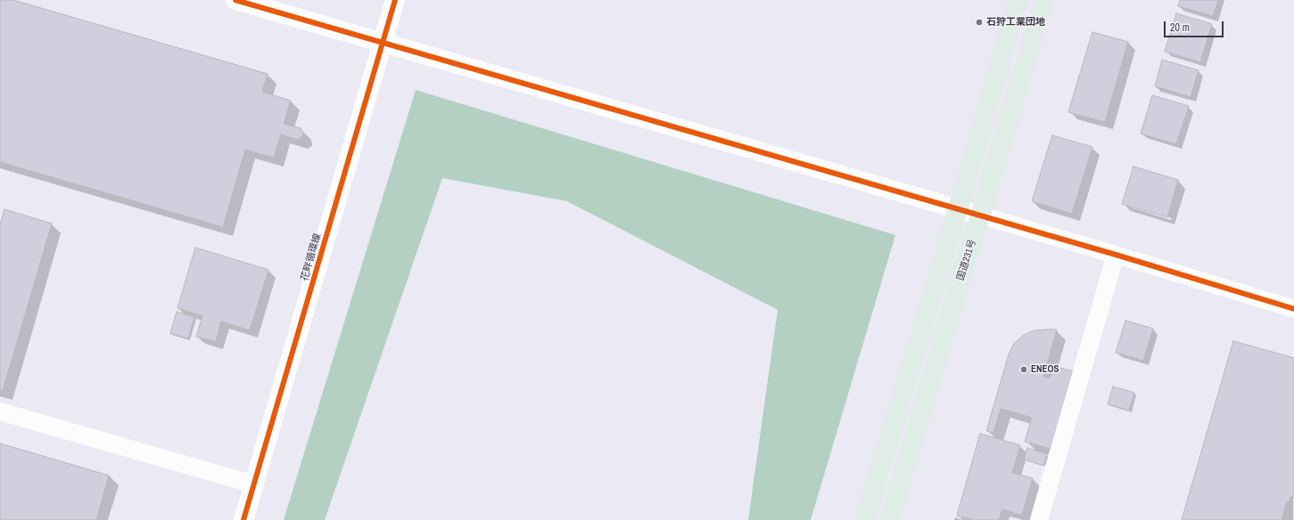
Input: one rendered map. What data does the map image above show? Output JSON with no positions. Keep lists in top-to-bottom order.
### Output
{
  "streets": {
    "highway": ["国道231号"],
    "street": ["花畔循環線"]
  },
  "places": ["石狩工業団地", "ENEOS"],
  "scale_bar": "20 m"
}
